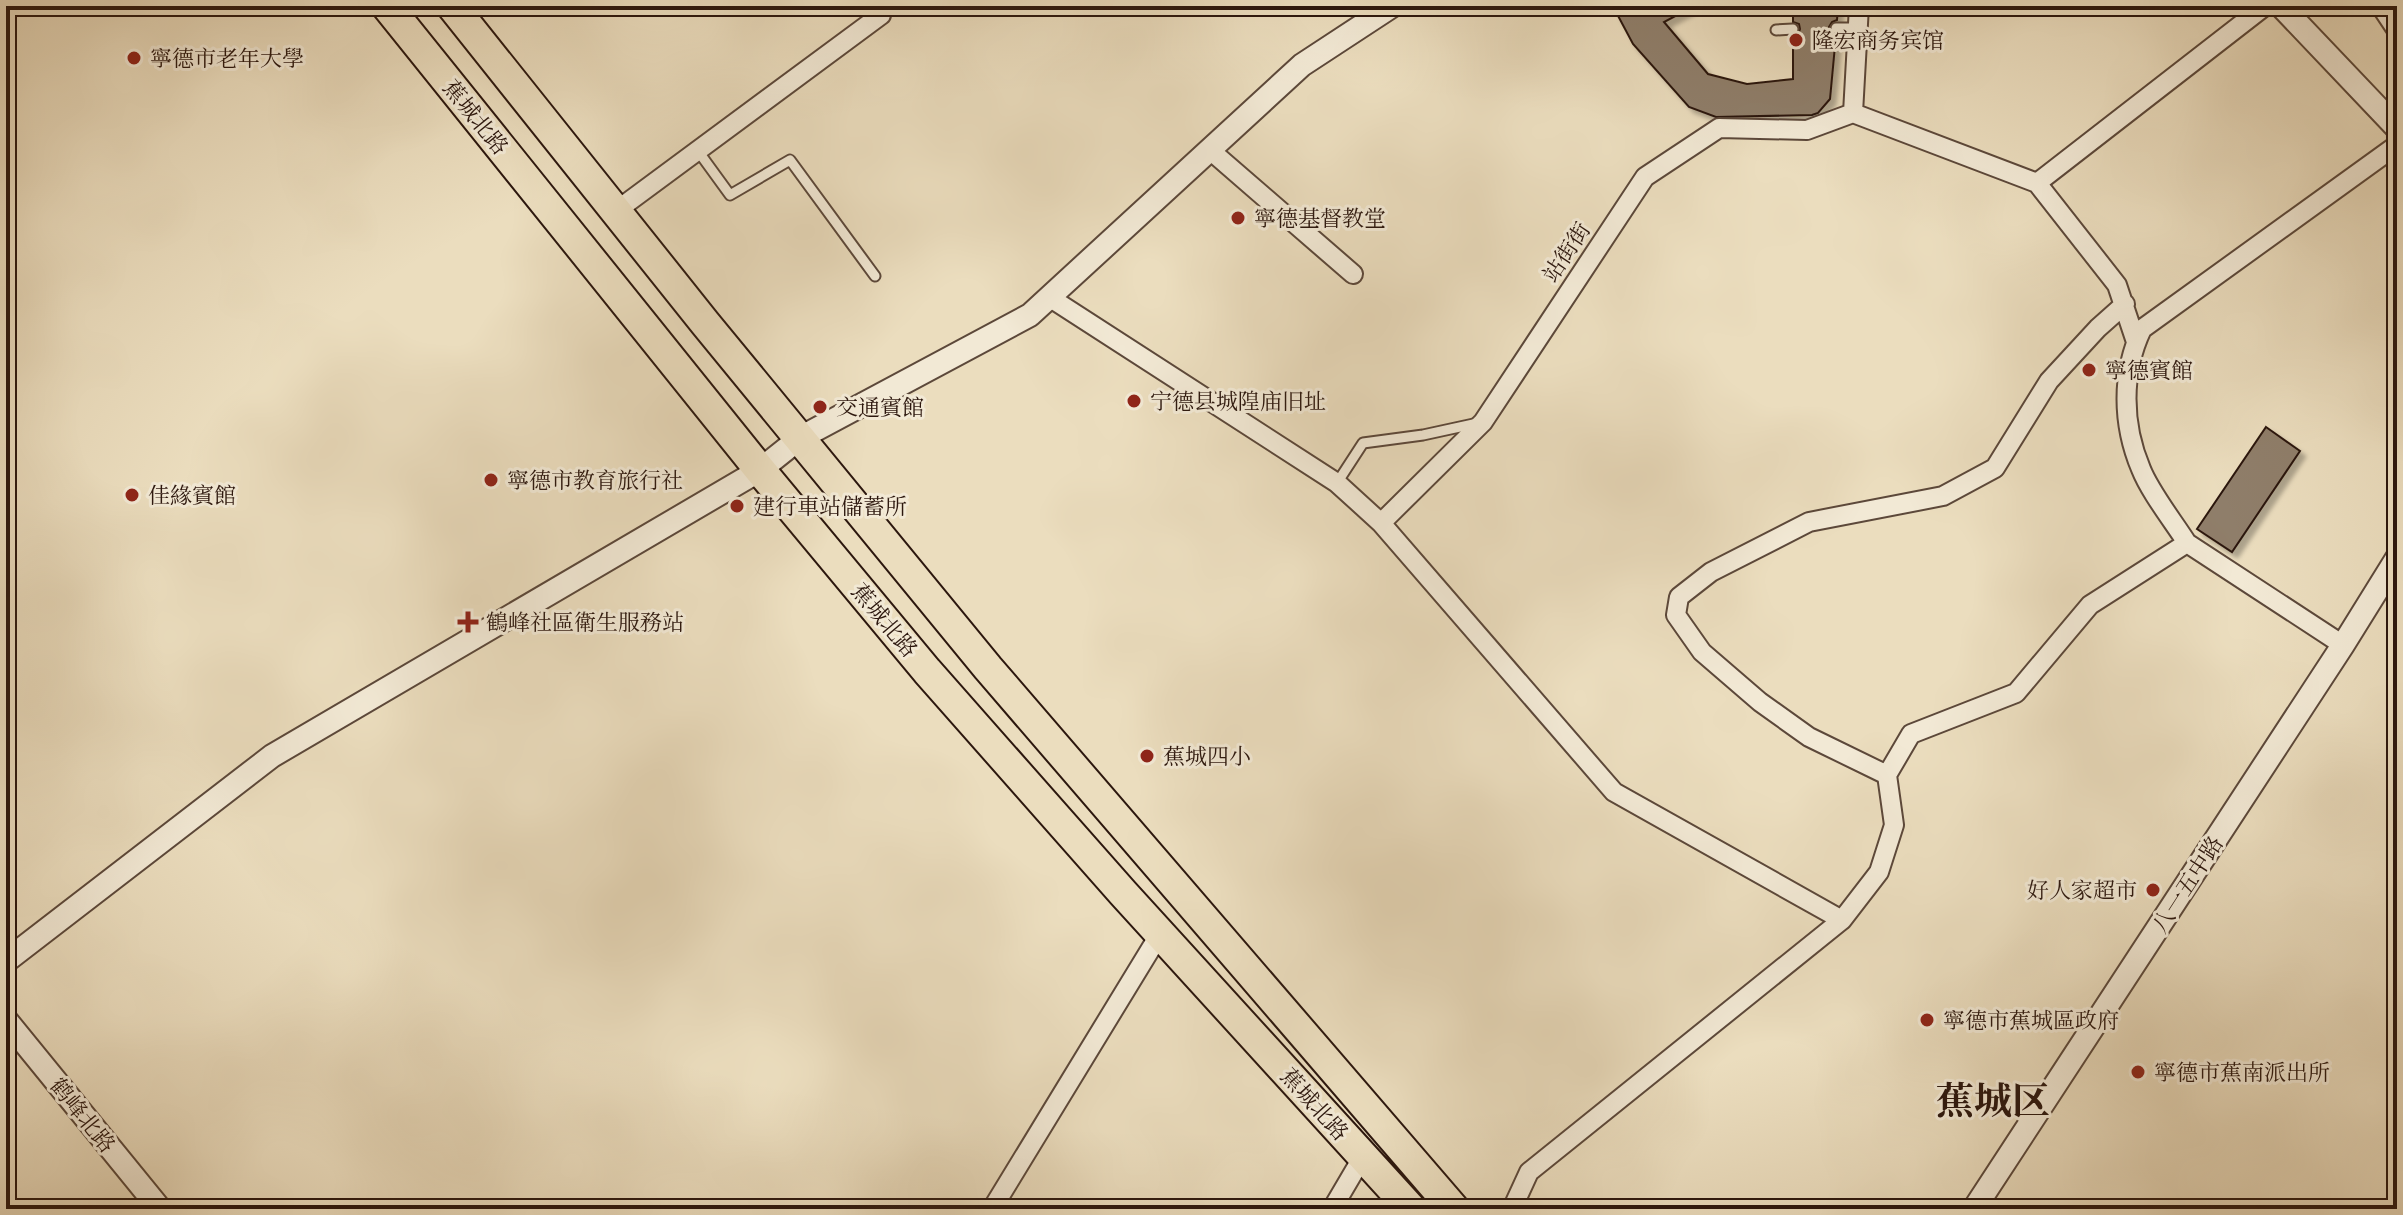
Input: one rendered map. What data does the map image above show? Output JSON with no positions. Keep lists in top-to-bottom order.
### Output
{
  "streets": {
    "highway": ["蕉城北路"],
    "street": ["站街街", "八一五中路", "鹤峰北路"]
  },
  "districts": ["蕉城区"],
  "places": {
    "other": [
      "隆宏商务宾馆",
      "寧德市老年大學",
      "寧德基督教堂",
      "寧德賓館",
      "宁德县城隍庙旧址",
      "交通賓館",
      "寧德市教育旅行社",
      "佳緣賓館",
      "建行車站儲蓄所",
      "蕉城四小",
      "好人家超市",
      "寧德市蕉城區政府",
      "寧德市蕉南派出所"
    ],
    "health": ["鶴峰社區衛生服務站"]
  }
}
